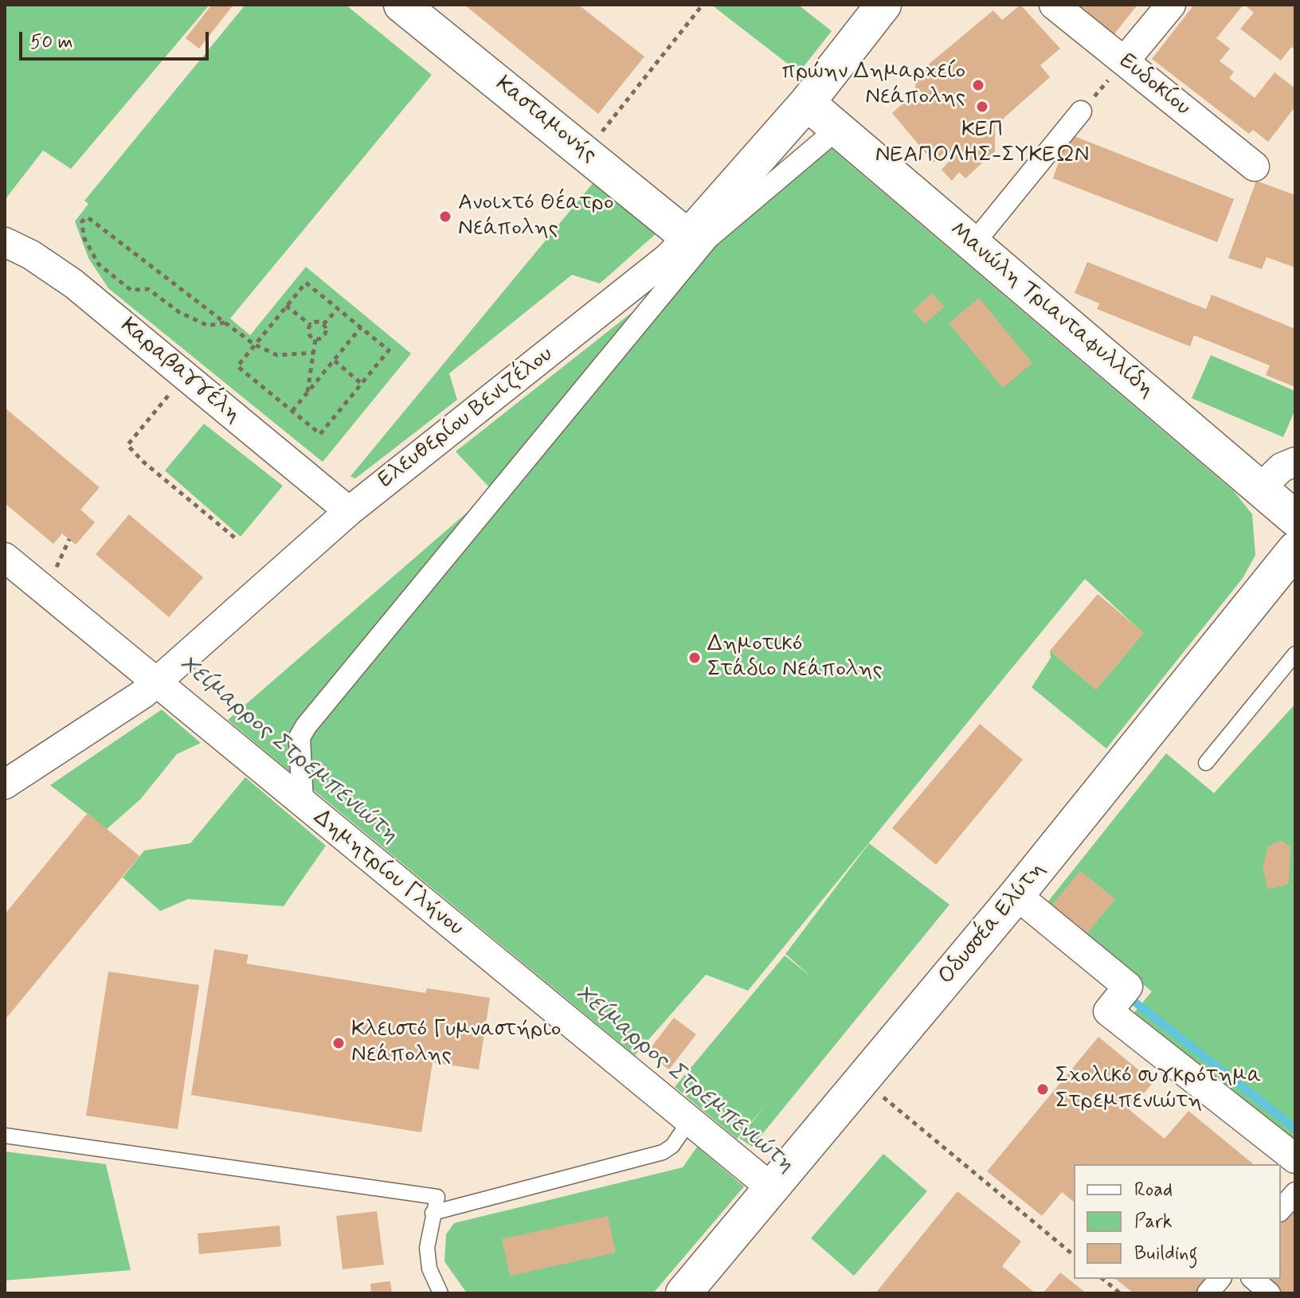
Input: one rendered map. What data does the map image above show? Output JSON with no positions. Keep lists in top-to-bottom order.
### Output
{
  "streets": {
    "street": [
      "Ευδοκίου",
      "Κασταμονής",
      "Μανώλη Τριανταφυλλίδη",
      "Καραβαγγέλη",
      "Ελευθερίου Βενιζέλου",
      "Δημητρίου Γλήνου",
      "Οδυσσέα Ελύτη"
    ]
  },
  "crossings": [
    ["Κασταμονής", "Ελευθερίου Βενιζέλου"],
    ["Μανώλη Τριανταφυλλίδη", "Ελευθερίου Βενιζέλου"],
    ["Καραβαγγέλη", "Ελευθερίου Βενιζέλου"],
    ["Ελευθερίου Βενιζέλου", "Δημητρίου Γλήνου"],
    ["Δημητρίου Γλήνου", "Οδυσσέα Ελύτη"]
  ],
  "water": ["Χείμαρρος Στρεμπενιώτη"],
  "places": [
    "πρώην Δημαρχείο Νεάπολης",
    "ΚΕΠ ΝΕΑΠΟΛΗΣ-ΣΥΚΕΩΝ",
    "Ανοιχτό Θέατρο Νεάπολης",
    "Δημοτικό Στάδιο Νεάπολης",
    "Κλειστό Γυμναστήριο Νεάπολης",
    "Σχολικό συγκρότημα Στρεμπενιώτη"
  ],
  "legend": ["Road", "Park", "Building"],
  "scale_bar": "50 m"
}
